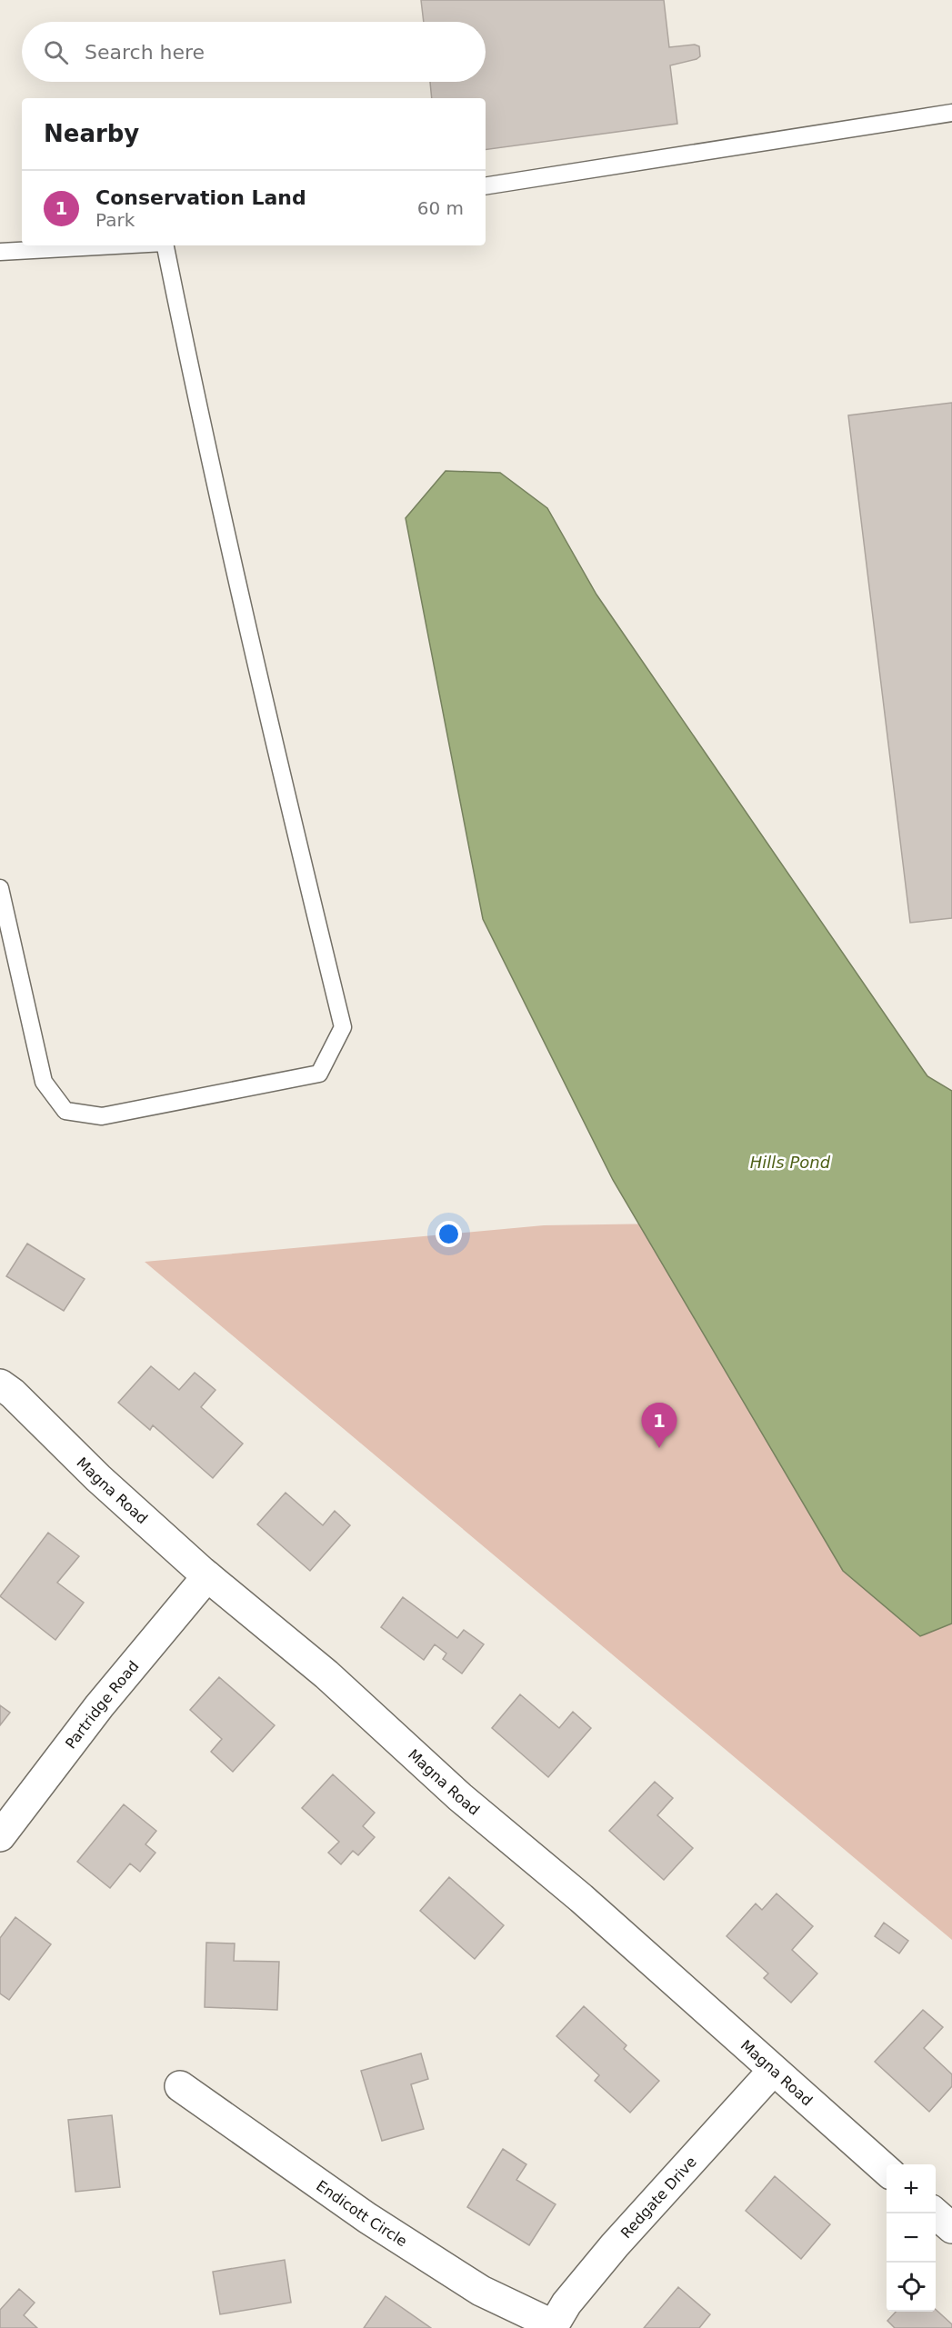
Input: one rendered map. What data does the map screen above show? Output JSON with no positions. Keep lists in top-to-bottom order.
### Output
{
  "streets": {
    "street": [
      "Magna Road",
      "Partridge Road",
      "Redgate Drive",
      "Endicott Circle"
    ]
  },
  "crossings": [
    ["Magna Road", "Partridge Road"],
    ["Magna Road", "Redgate Drive"],
    ["Redgate Drive", "Endicott Circle"]
  ],
  "water": ["Hills Pond"],
  "page": {
    "search": "Search here",
    "heading": "Nearby",
    "list": [
      {
        "mark": "1",
        "name": "Conservation Land",
        "note": "Park",
        "value": "60 m"
      }
    ],
    "pins": "1",
    "map_buttons": ["+", "−"]
  }
}
